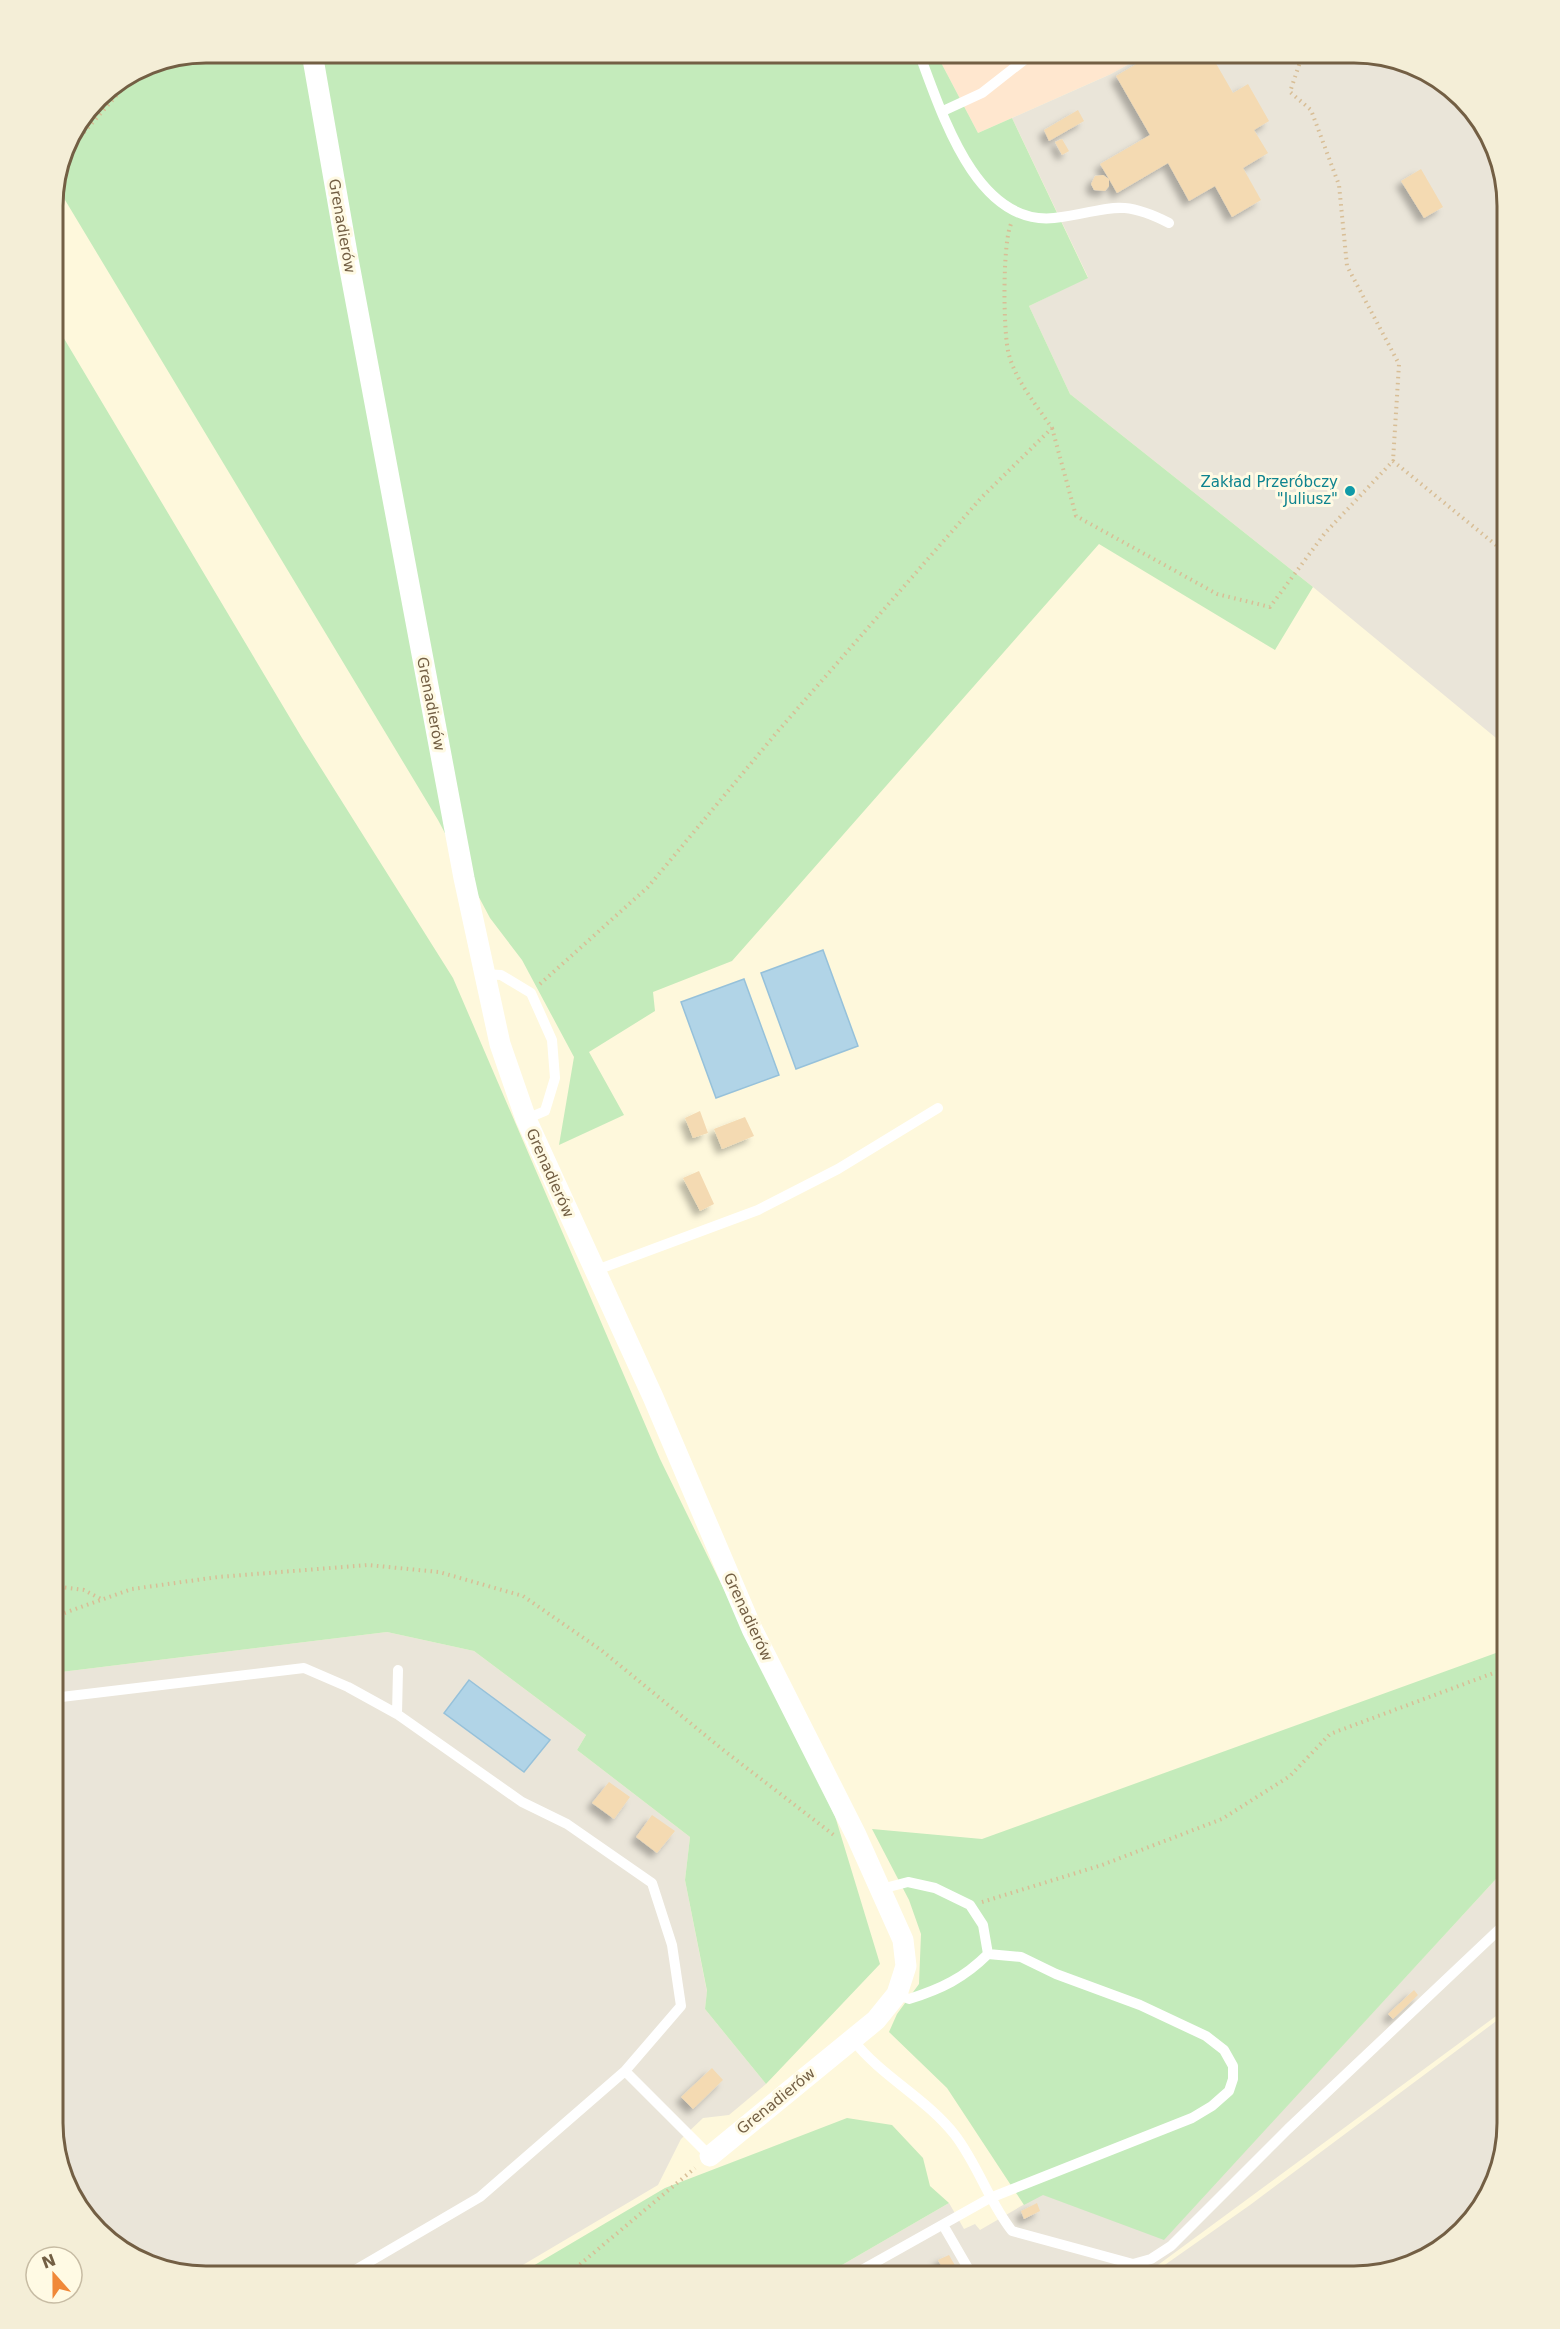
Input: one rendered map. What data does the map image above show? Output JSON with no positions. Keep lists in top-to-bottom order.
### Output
{
  "streets": {
    "street": ["Grenadierów"]
  },
  "places": ["Zakład Przeróbczy \"Juliusz\""],
  "north": "top"
}
